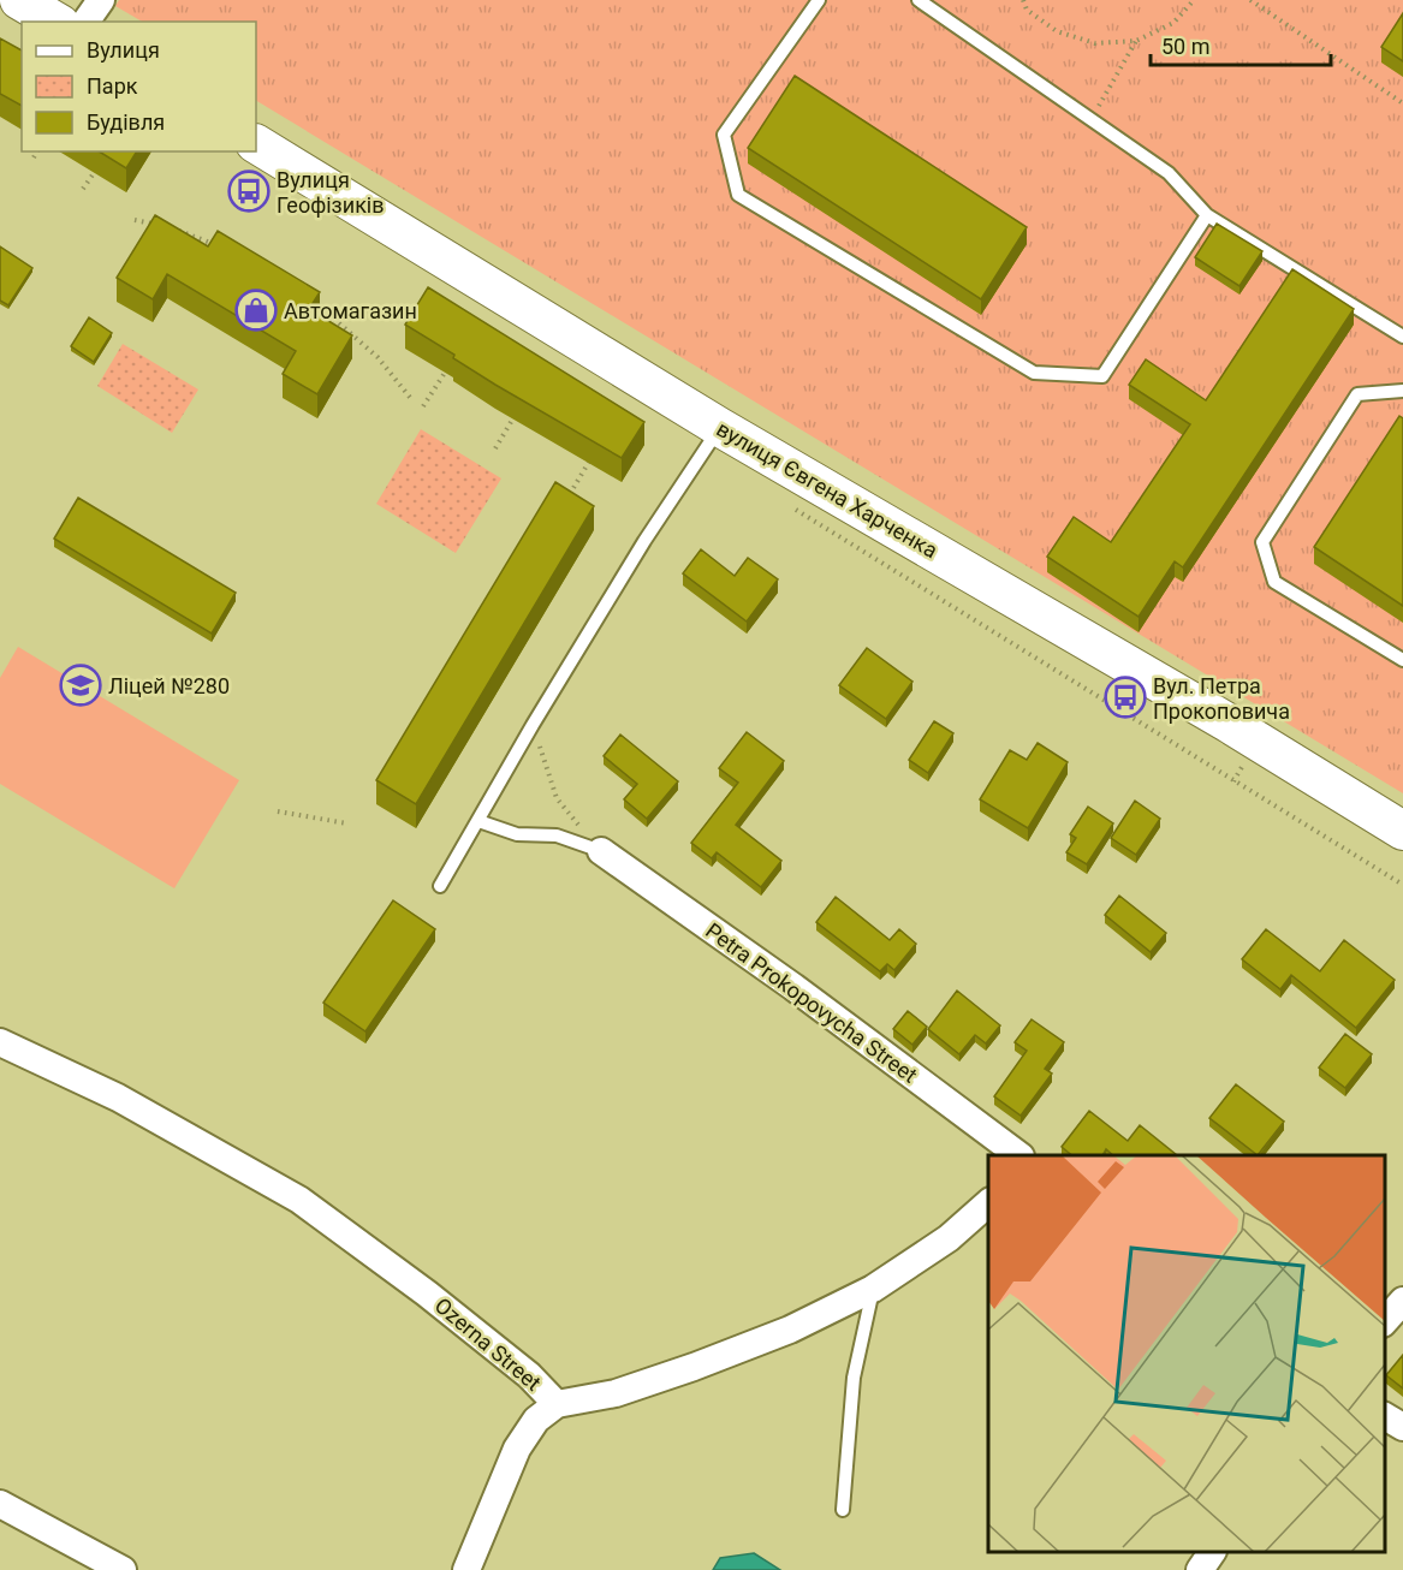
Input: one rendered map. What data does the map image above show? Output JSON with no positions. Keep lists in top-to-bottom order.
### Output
{
  "streets": {
    "main road": ["вулиця Євгена Харченка"],
    "street": ["Petra Prokopovycha Street", "Ozerna Street"]
  },
  "places": {
    "bus stop": ["Вулиця Геофізиків", "Вул. Петра Прокоповича"],
    "shop": ["Автомагазин"],
    "school or university": ["Ліцей №280"]
  },
  "legend": ["Вулиця", "Парк", "Будівля"],
  "scale_bar": "50 m"
}
